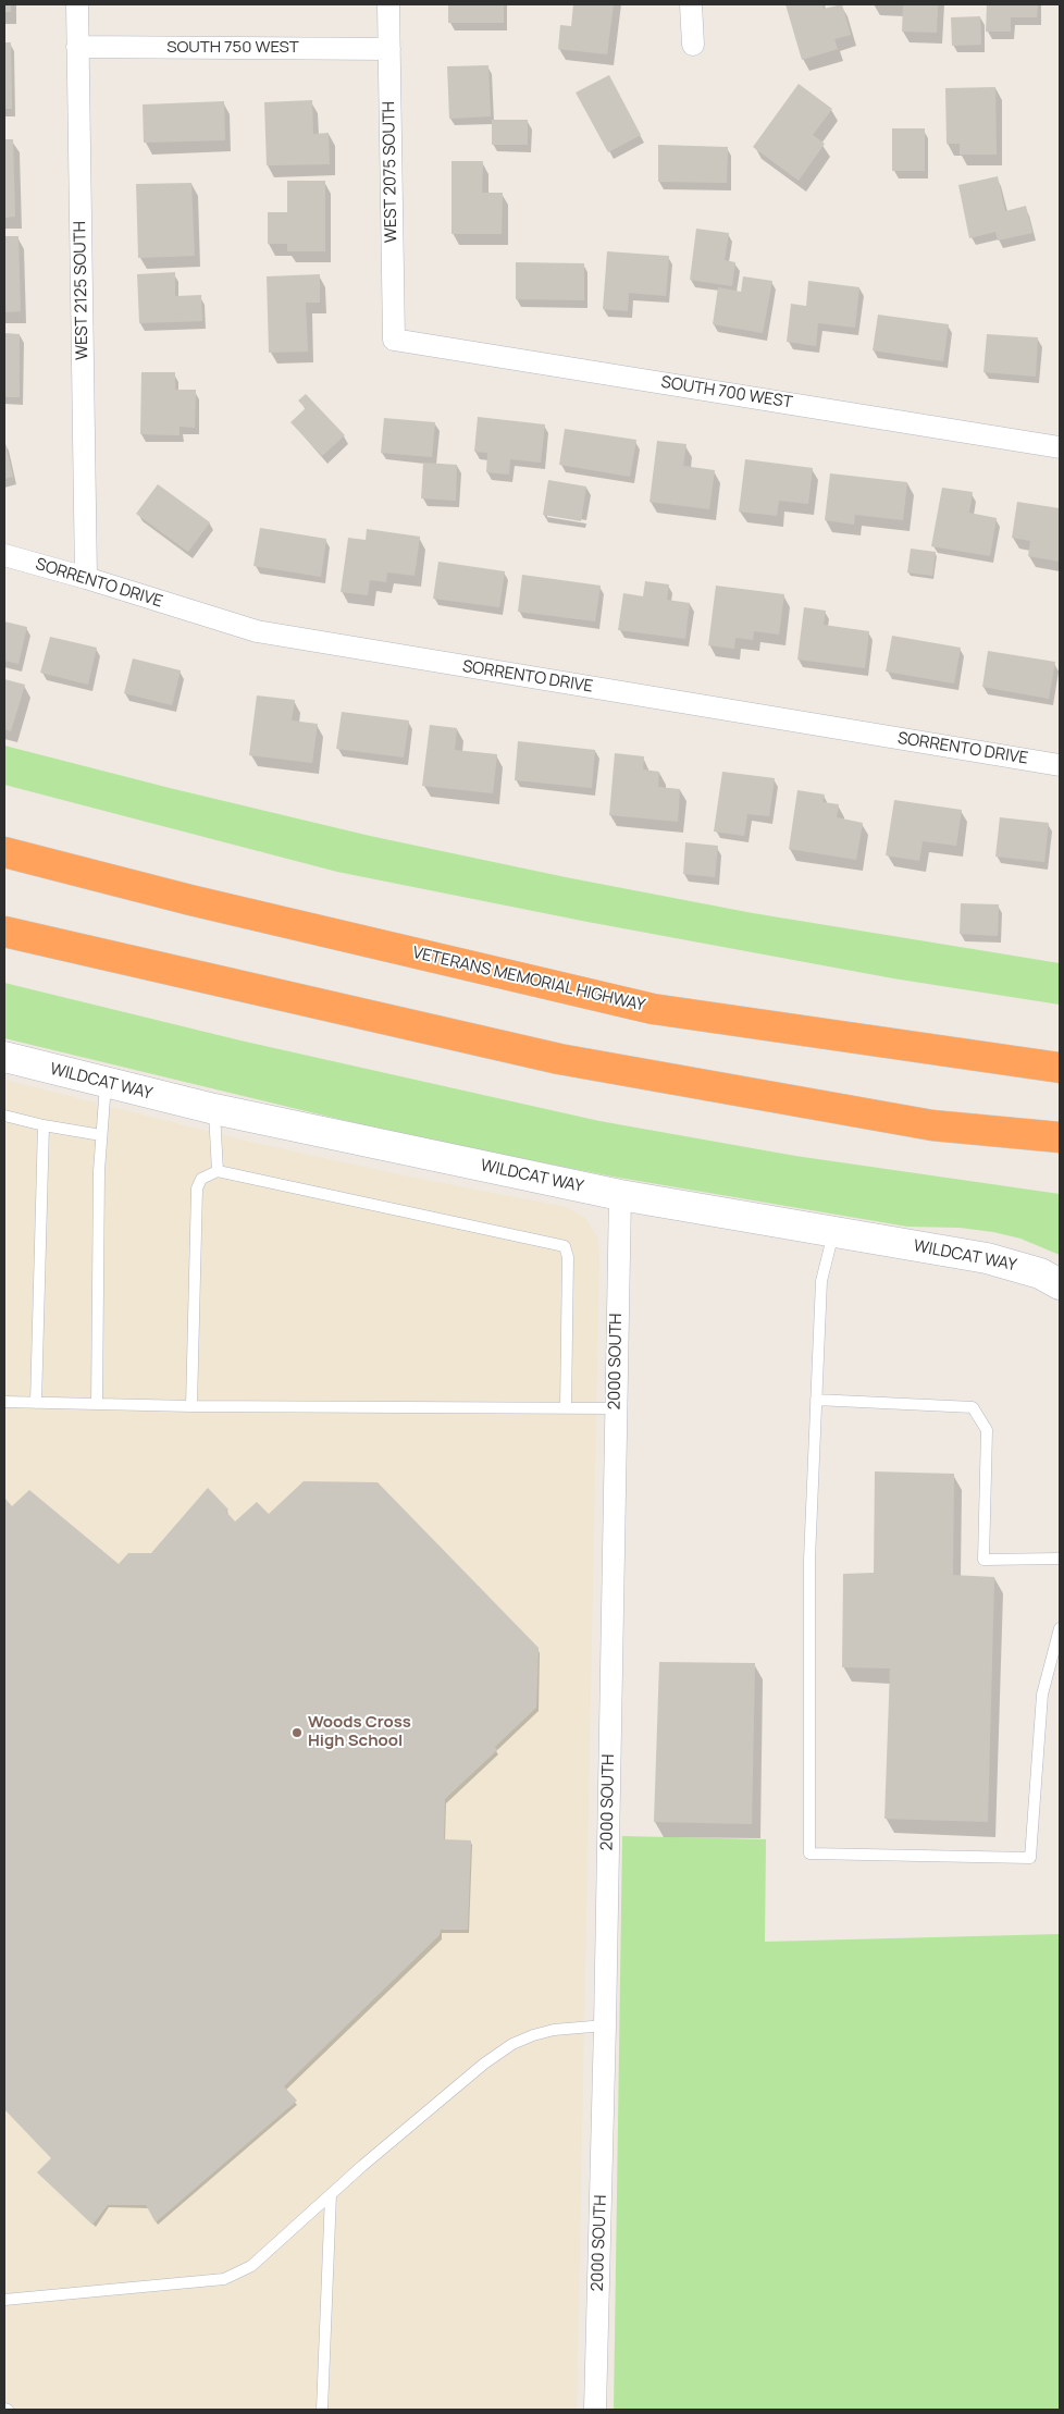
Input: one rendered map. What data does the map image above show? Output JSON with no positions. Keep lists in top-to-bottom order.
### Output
{
  "streets": {
    "highway": ["VETERANS MEMORIAL HIGHWAY"],
    "street": [
      "SOUTH 750 WEST",
      "WEST 2075 SOUTH",
      "WEST 2125 SOUTH",
      "SOUTH 700 WEST",
      "SORRENTO DRIVE",
      "WILDCAT WAY",
      "2000 SOUTH"
    ]
  },
  "crossings": [
    ["SOUTH 750 WEST", "WEST 2075 SOUTH"],
    ["SOUTH 750 WEST", "WEST 2125 SOUTH"],
    ["WEST 2075 SOUTH", "SOUTH 700 WEST"],
    ["WEST 2125 SOUTH", "SORRENTO DRIVE"],
    ["WILDCAT WAY", "2000 SOUTH"]
  ],
  "places": ["Woods Cross High School"]
}
